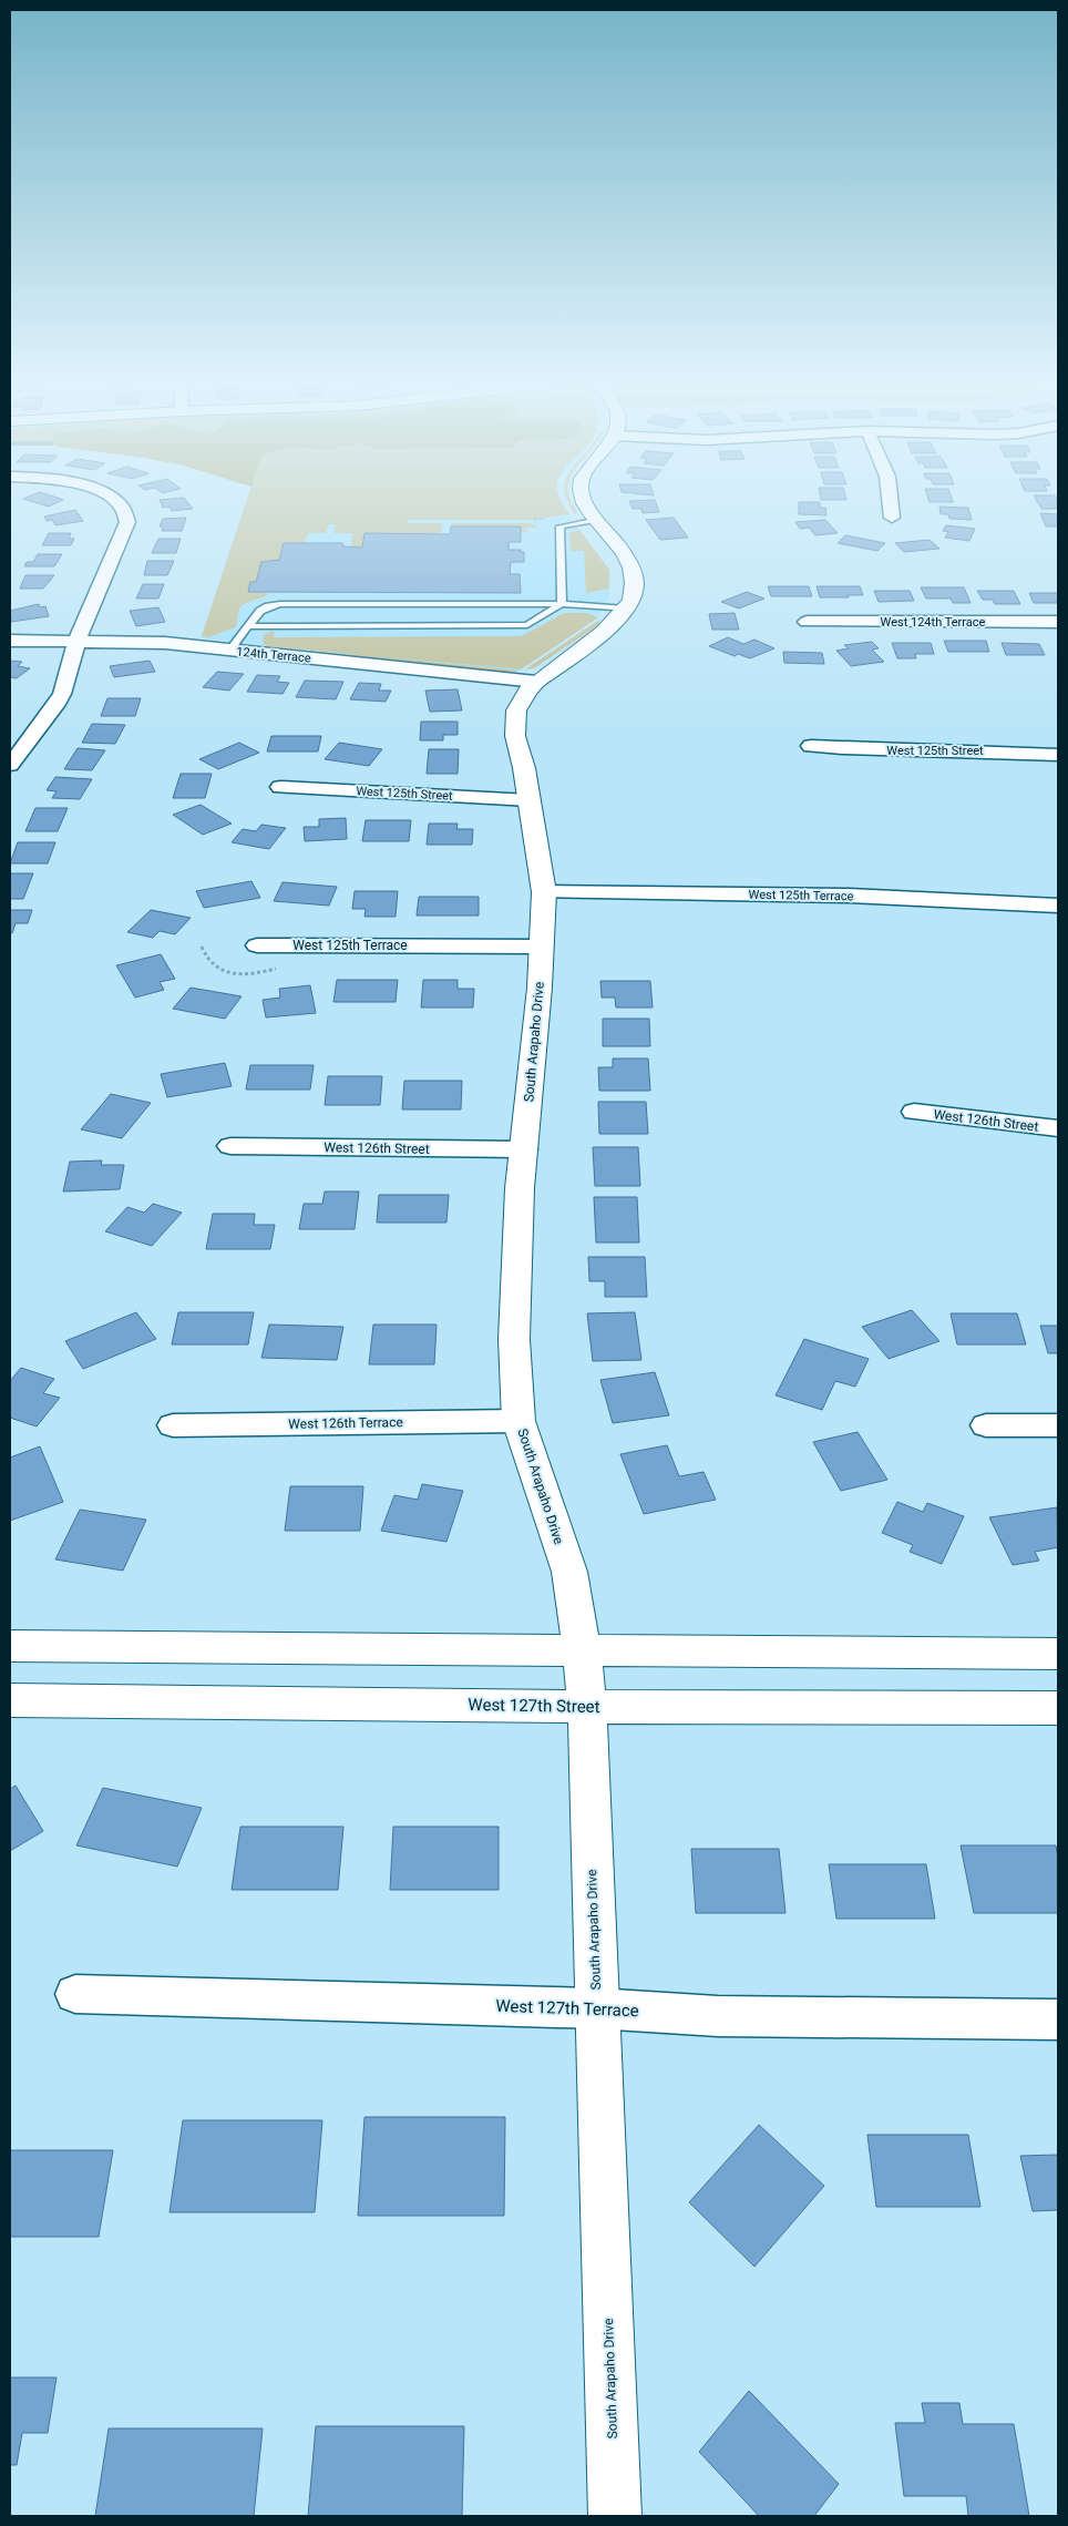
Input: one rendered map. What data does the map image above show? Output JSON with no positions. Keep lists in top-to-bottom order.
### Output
{
  "streets": {
    "street": [
      "West 124th Terrace",
      "124th Terrace",
      "West 125th Street",
      "West 125th Terrace",
      "South Arapaho Drive",
      "West 126th Street",
      "West 126th Terrace",
      "West 127th Street",
      "West 127th Terrace"
    ]
  },
  "crossings": [
    ["124th Terrace", "South Arapaho Drive"],
    ["West 125th Street", "South Arapaho Drive"],
    ["West 125th Terrace", "South Arapaho Drive"],
    ["South Arapaho Drive", "West 126th Street"],
    ["South Arapaho Drive", "West 126th Terrace"],
    ["South Arapaho Drive", "West 127th Street"],
    ["South Arapaho Drive", "West 127th Terrace"]
  ]
}
